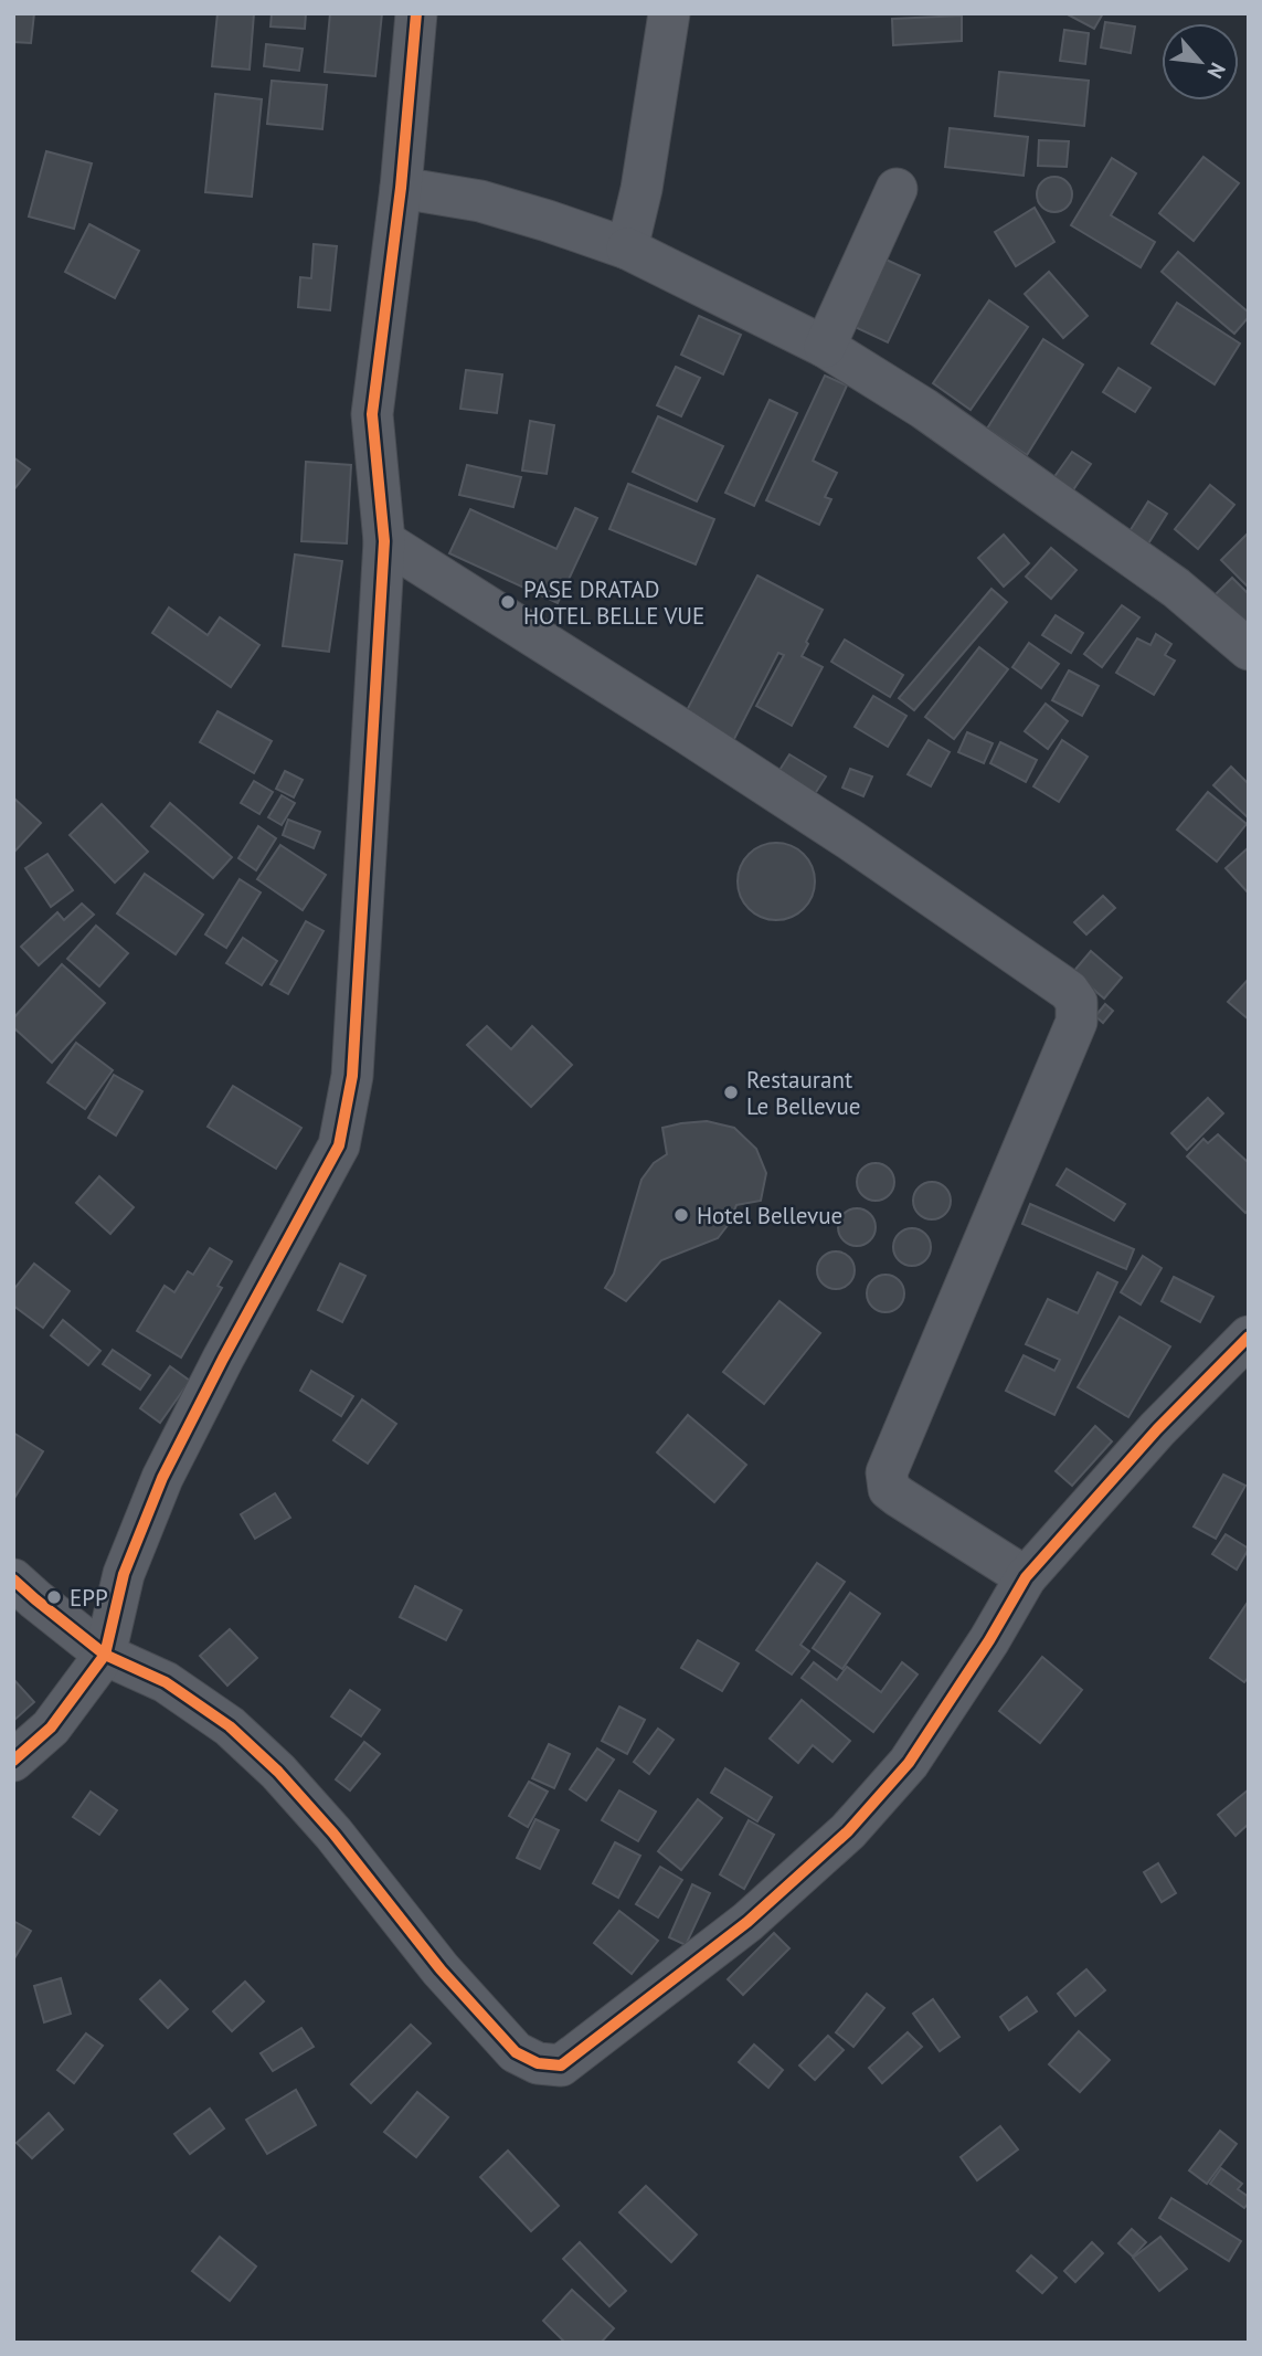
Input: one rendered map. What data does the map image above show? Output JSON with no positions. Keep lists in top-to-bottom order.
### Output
{
  "places": [
    "PASE DRATAD HOTEL BELLE VUE",
    "Restaurant Le Bellevue",
    "Hotel Bellevue",
    "EPP"
  ],
  "north": "bottom right"
}
